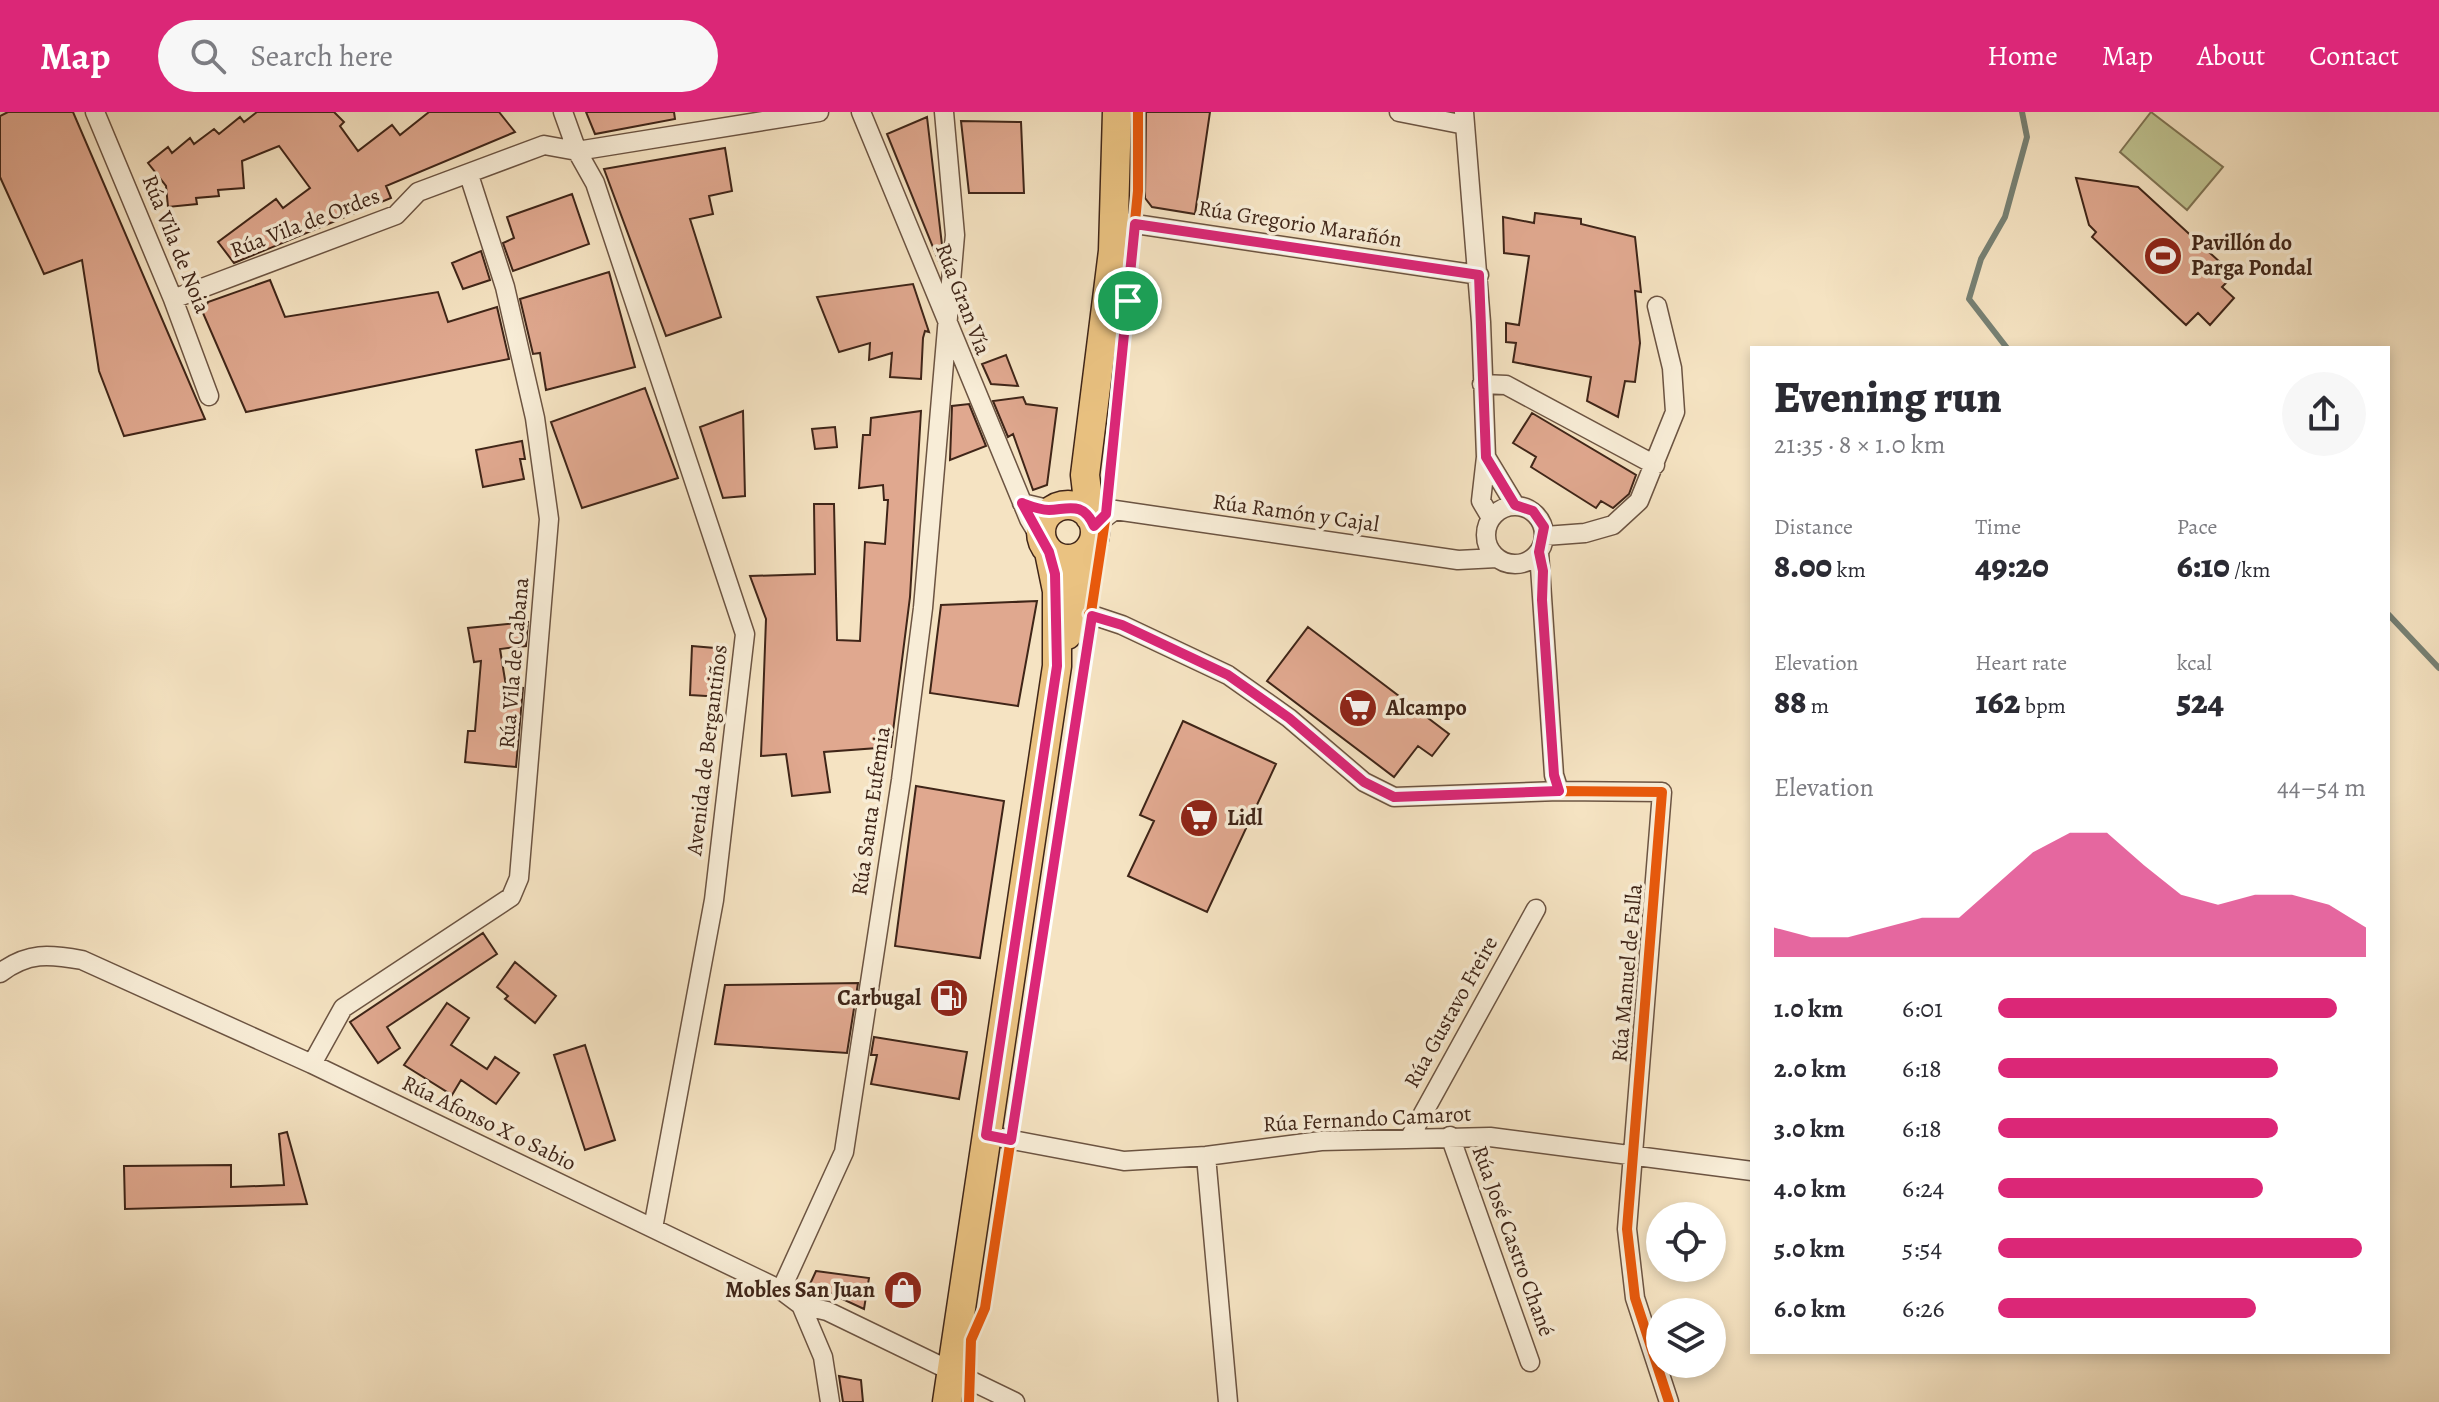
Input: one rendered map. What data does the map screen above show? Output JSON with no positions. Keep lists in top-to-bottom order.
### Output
{
  "streets": {
    "street": [
      "Rúa Vila de Ordes",
      "Rúa Gregorio Marañón",
      "Rúa Vila de Noia",
      "Rúa Gran Vía",
      "Rúa Ramón y Cajal",
      "Rúa Vila de Cabana",
      "Avenida de Bergantiños",
      "Rúa Santa Eufemia",
      "Rúa Manuel de Falla",
      "Rúa Gustavo Freire",
      "Rúa Fernando Camarot",
      "Rúa Afonso X o Sabio",
      "Rúa José Castro Chané"
    ]
  },
  "crossings": [
    ["Rúa Vila de Ordes", "Rúa Vila de Noia"],
    ["Rúa Vila de Ordes", "Rúa Vila de Cabana"],
    ["Rúa Vila de Ordes", "Avenida de Bergantiños"],
    ["Rúa Gran Vía", "Rúa Ramón y Cajal"],
    ["Rúa Gran Vía", "Rúa Santa Eufemia"],
    ["Rúa Vila de Cabana", "Rúa Afonso X o Sabio"],
    ["Avenida de Bergantiños", "Rúa Afonso X o Sabio"],
    ["Rúa Santa Eufemia", "Rúa Afonso X o Sabio"],
    ["Rúa Manuel de Falla", "Rúa Fernando Camarot"],
    ["Rúa Gustavo Freire", "Rúa Fernando Camarot"],
    ["Rúa Fernando Camarot", "Rúa José Castro Chané"]
  ],
  "places": {
    "sports": ["Pavillón do Parga Pondal"],
    "supermarket": ["Alcampo", "Lidl"],
    "fuel station": ["Carbugal"],
    "shop": ["Mobles San Juan"]
  },
  "page": {
    "header": "Map",
    "search": "Search here",
    "nav": [
      "Home",
      "Map",
      "About",
      "Contact"
    ],
    "heading": ["Evening run", "21:35 · 8 × 1.0 km"],
    "stats": [
      ["Distance", "8.00 km"],
      ["Time", "49:20"],
      ["Pace", "6:10 /km"],
      ["Elevation", "88 m"],
      ["Heart rate", "162 bpm"],
      ["kcal", "524"]
    ],
    "chart": ["Elevation", "44–54 m"],
    "list": [
      {
        "name": "1.0 km",
        "note": "6:01"
      },
      {
        "name": "2.0 km",
        "note": "6:18"
      },
      {
        "name": "3.0 km",
        "note": "6:18"
      },
      {
        "name": "4.0 km",
        "note": "6:24"
      },
      {
        "name": "5.0 km",
        "note": "5:54"
      },
      {
        "name": "6.0 km",
        "note": "6:26"
      }
    ]
  }
}
